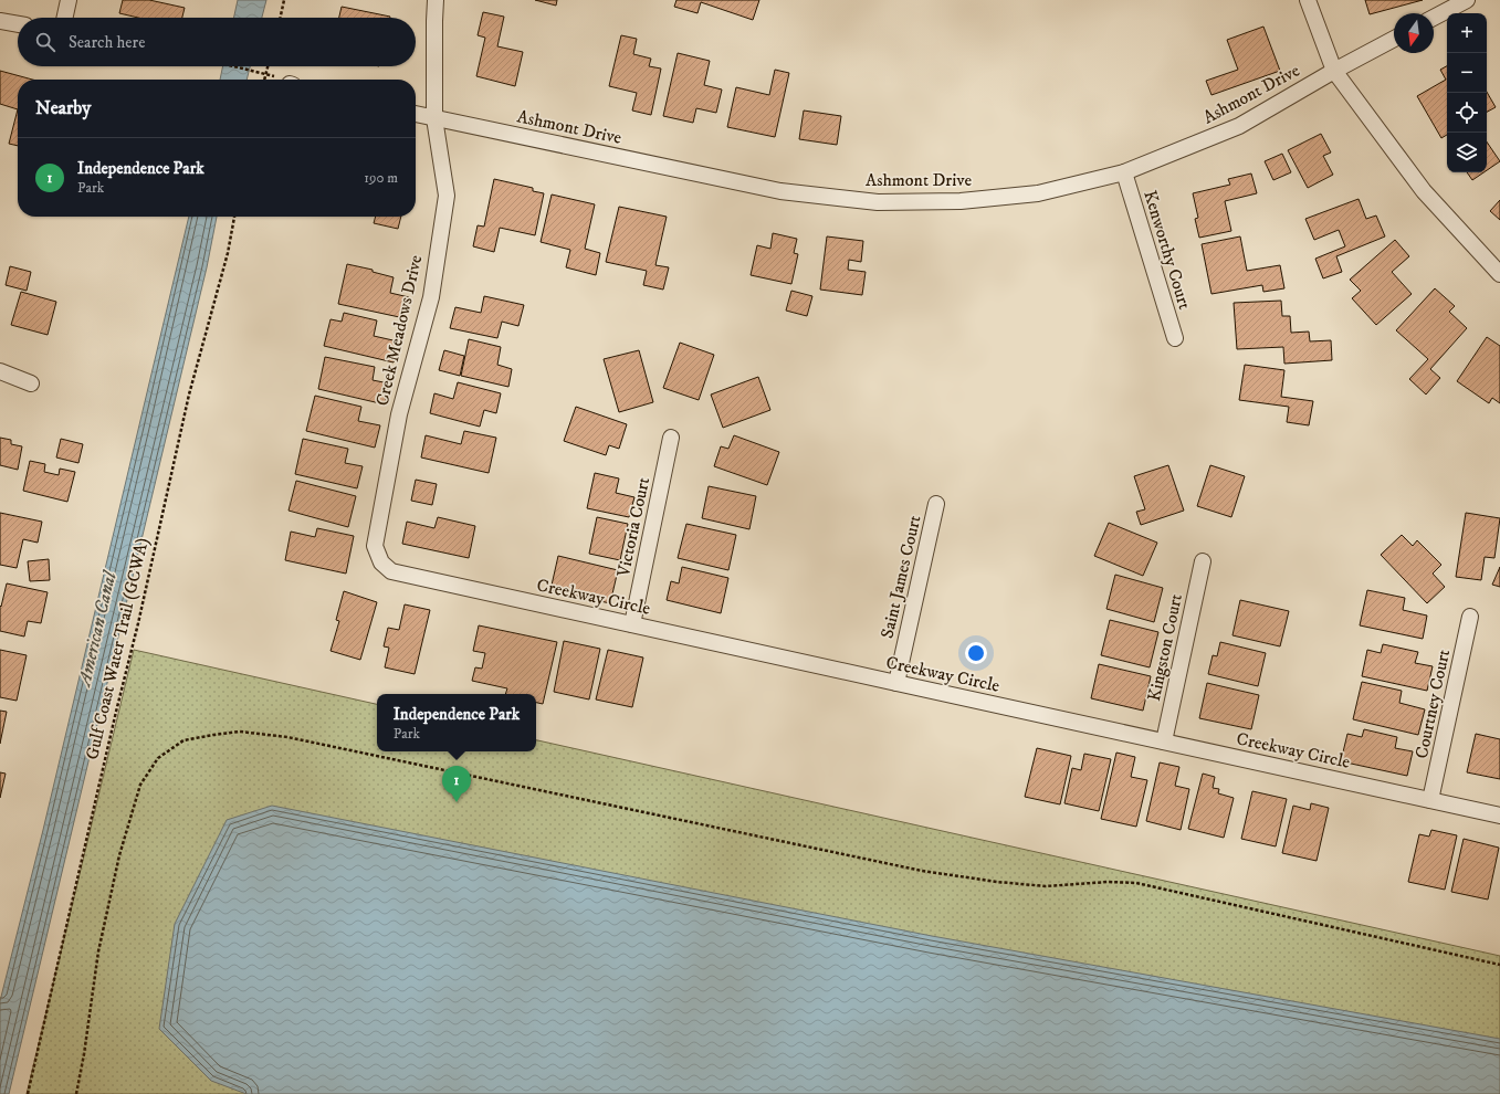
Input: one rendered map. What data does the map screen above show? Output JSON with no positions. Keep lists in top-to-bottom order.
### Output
{
  "streets": {
    "street": [
      "Ashmont Drive",
      "Kenworthy Court",
      "Creek Meadows Drive",
      "Victoria Court",
      "Saint James Court",
      "Creekway Circle",
      "Kingston Court",
      "Courtney Court"
    ],
    "path": ["Gulf Coast Water Trail (GCWA)"]
  },
  "crossings": [
    ["Ashmont Drive", "Kenworthy Court"],
    ["Ashmont Drive", "Creek Meadows Drive"],
    ["Creek Meadows Drive", "Creekway Circle"],
    ["Victoria Court", "Creekway Circle"],
    ["Saint James Court", "Creekway Circle"],
    ["Creekway Circle", "Kingston Court"],
    ["Creekway Circle", "Courtney Court"]
  ],
  "water": ["American Canal"],
  "north": "bottom",
  "page": {
    "map_buttons": ["+", "−"],
    "search": "Search here",
    "heading": "Nearby",
    "list": [
      {
        "mark": "1",
        "name": "Independence Park",
        "note": "Park",
        "value": "190 m"
      }
    ],
    "popup": ["Independence Park", "Park"],
    "pins": "1"
  }
}
